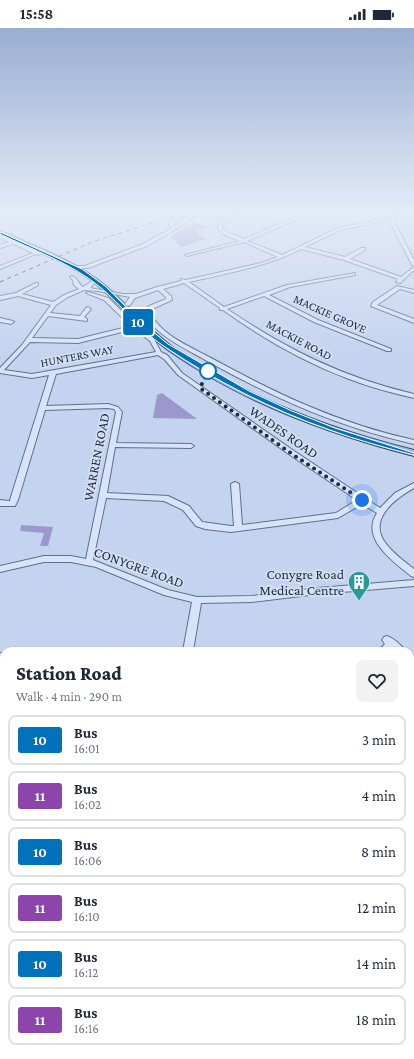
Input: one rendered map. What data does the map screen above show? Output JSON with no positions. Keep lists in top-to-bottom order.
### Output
{
  "streets": {
    "street": [
      "MACKIE GROVE",
      "MACKIE ROAD",
      "HUNTERS WAY",
      "WADES ROAD",
      "WARREN ROAD",
      "CONYGRE ROAD"
    ]
  },
  "crossings": [
    ["HUNTERS WAY", "WADES ROAD"],
    ["WARREN ROAD", "CONYGRE ROAD"]
  ],
  "places": {
    "building": ["Conygre Road Medical Centre"]
  },
  "lines": ["bus line 10"],
  "page": {
    "status": "15:58",
    "on_map": "10",
    "heading": ["Station Road", "Walk · 4 min · 290 m"],
    "list": [
      {
        "mark": "10",
        "name": "Bus",
        "note": "16:01",
        "value": "3 min"
      },
      {
        "mark": "11",
        "name": "Bus",
        "note": "16:02",
        "value": "4 min"
      },
      {
        "mark": "10",
        "name": "Bus",
        "note": "16:06",
        "value": "8 min"
      },
      {
        "mark": "11",
        "name": "Bus",
        "note": "16:10",
        "value": "12 min"
      },
      {
        "mark": "10",
        "name": "Bus",
        "note": "16:12",
        "value": "14 min"
      },
      {
        "mark": "11",
        "name": "Bus",
        "note": "16:16",
        "value": "18 min"
      }
    ]
  }
}
